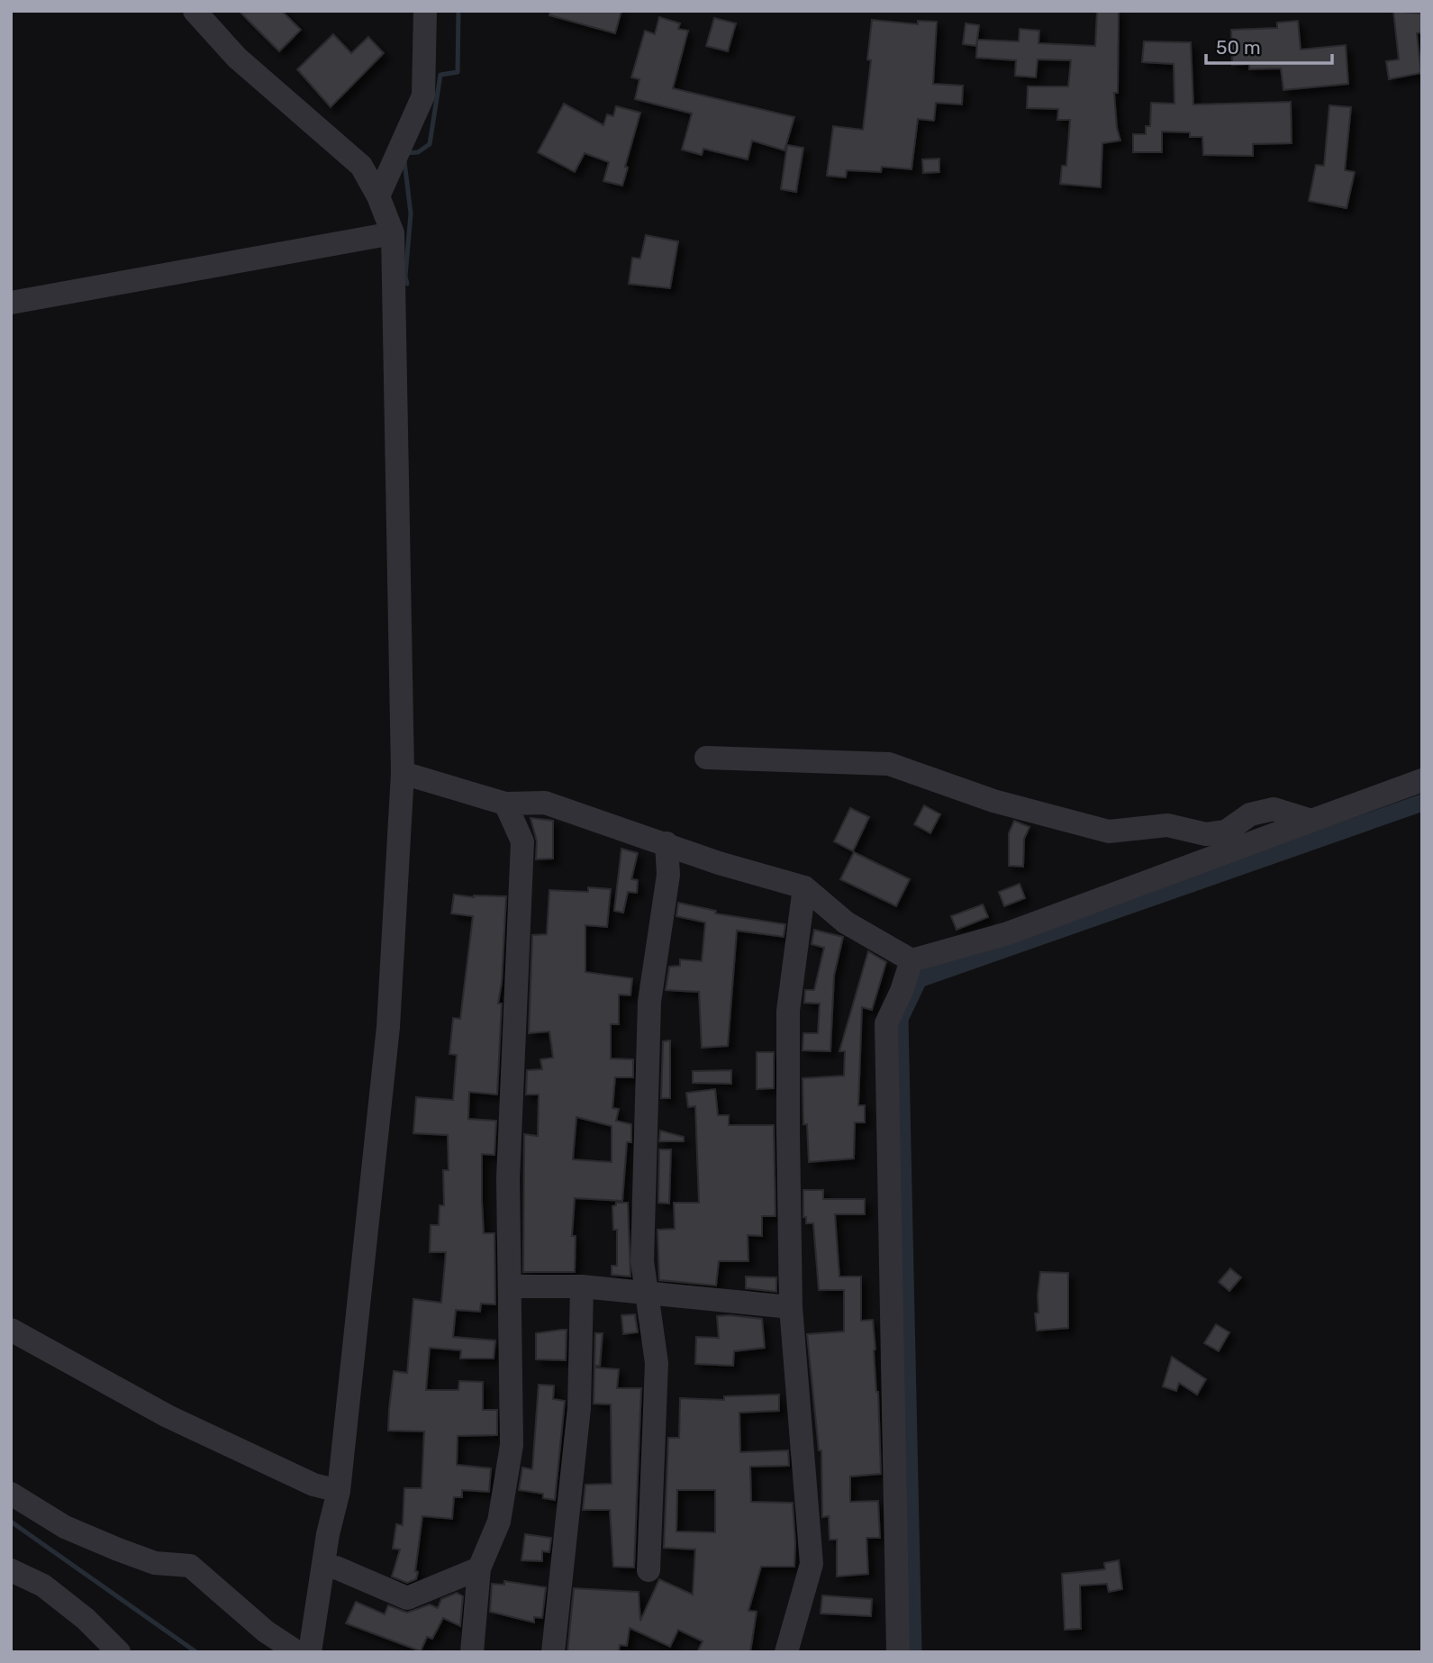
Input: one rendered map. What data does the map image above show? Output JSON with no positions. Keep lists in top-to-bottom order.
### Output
{
  "scale_bar": "50 m"
}
